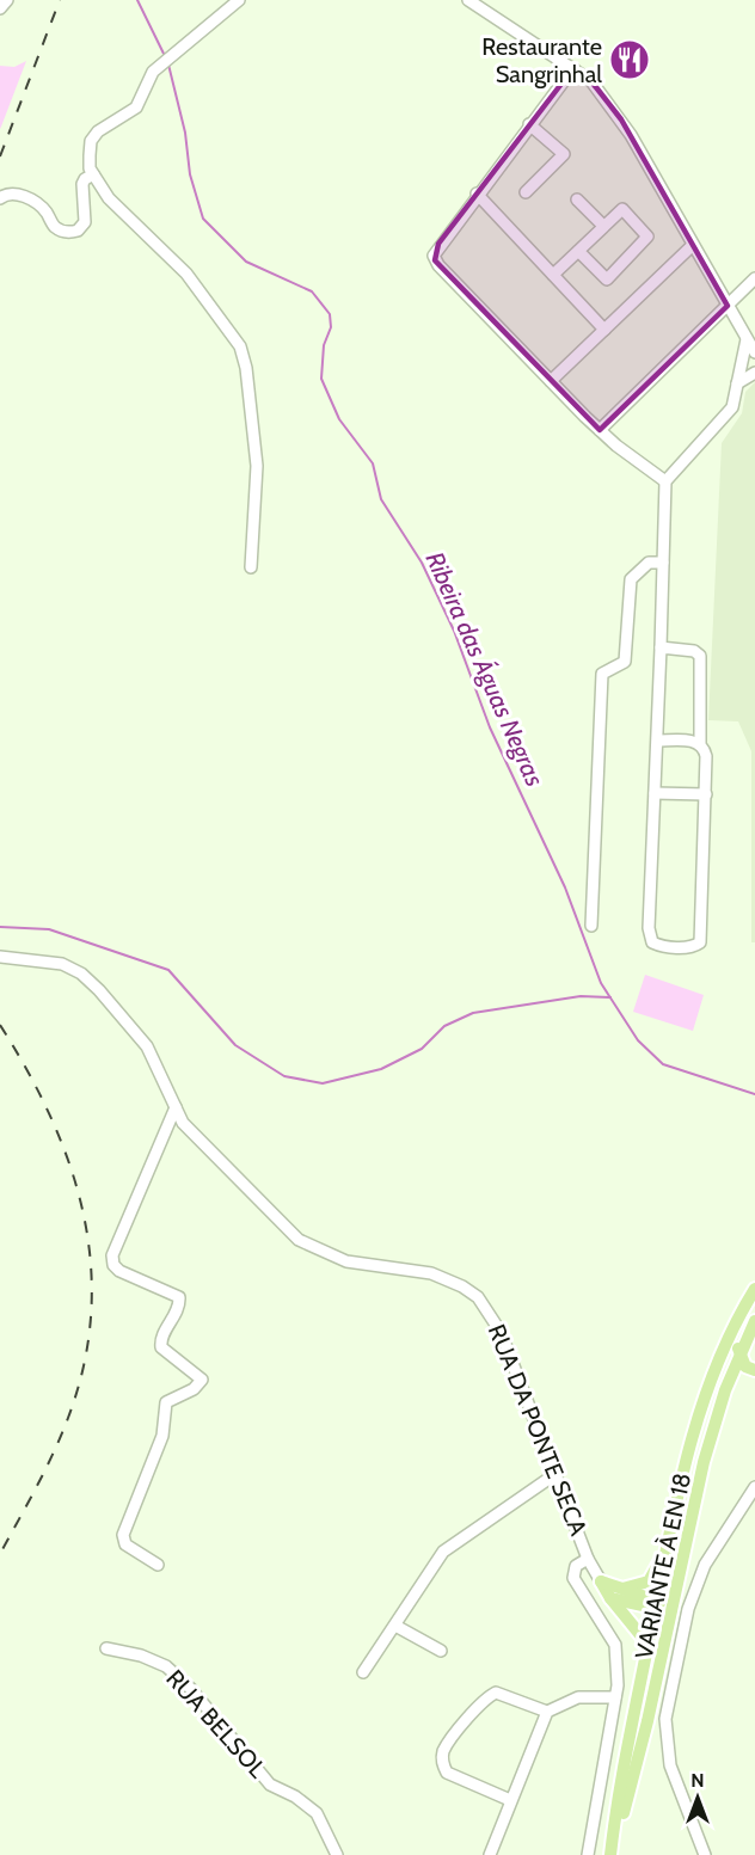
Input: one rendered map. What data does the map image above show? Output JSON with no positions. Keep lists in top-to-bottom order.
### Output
{
  "streets": {
    "main road": ["VARIANTE À EN 18"],
    "street": ["RUA DA PONTE SECA", "RUA BELSOL"]
  },
  "water": ["Ribeira das Águas Negras"],
  "places": {
    "restaurant": ["Restaurante Sangrinhal"]
  },
  "north": "top"
}
